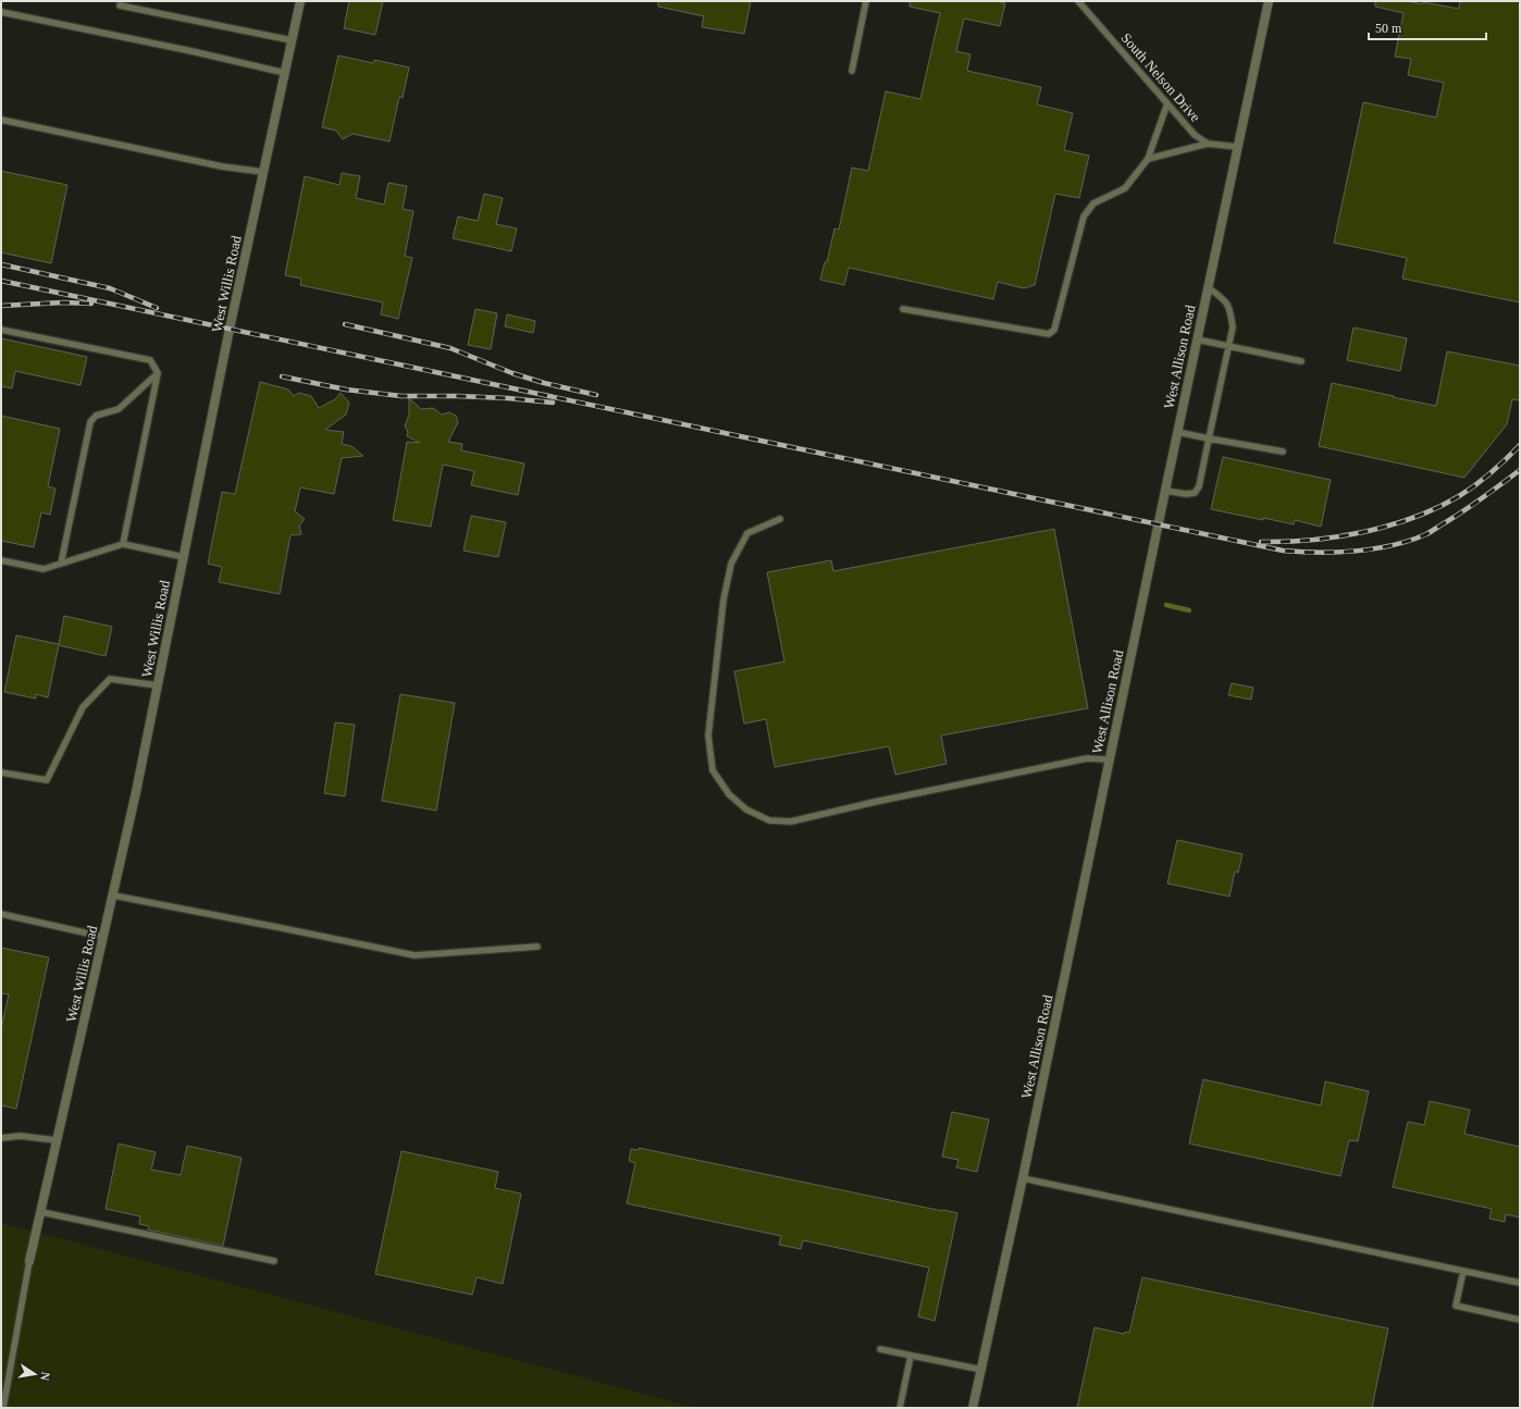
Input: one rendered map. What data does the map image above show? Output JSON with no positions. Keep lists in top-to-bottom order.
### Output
{
  "streets": {
    "street": ["West Willis Road", "West Allison Road"],
    "lane": ["South Nelson Drive"]
  },
  "scale_bar": "50 m",
  "north": "right"
}
